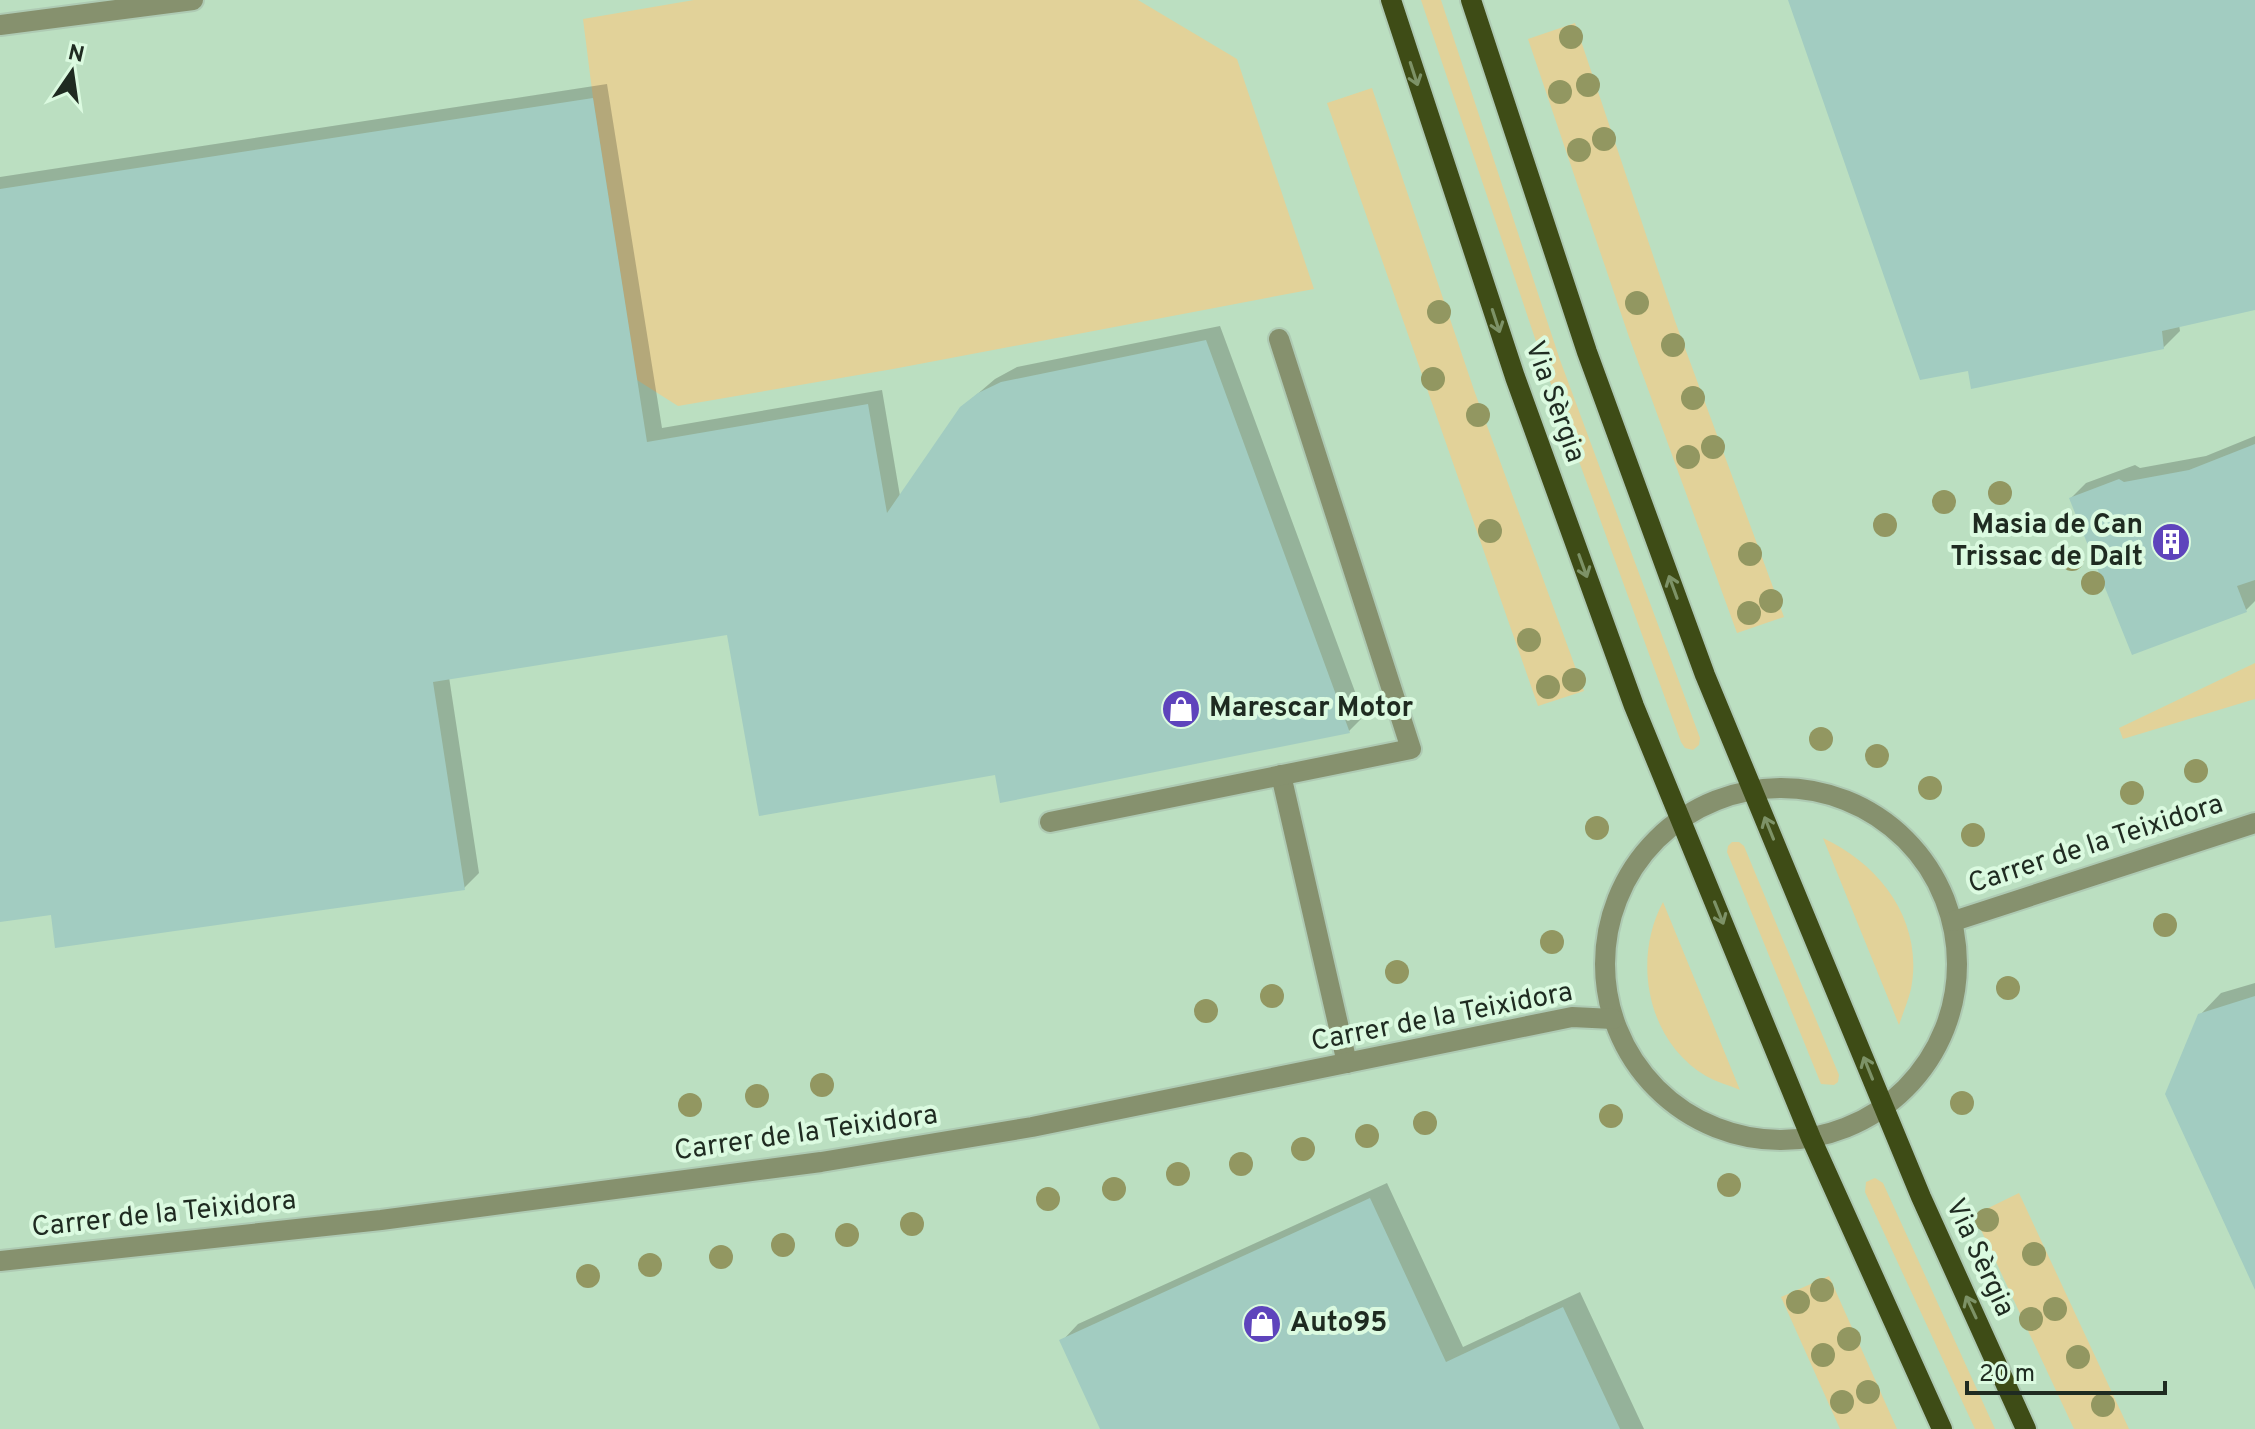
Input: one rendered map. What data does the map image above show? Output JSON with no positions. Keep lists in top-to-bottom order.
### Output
{
  "streets": {
    "main road": ["Via Sèrgia"],
    "street": ["Carrer de la Teixidora"]
  },
  "places": {
    "building": ["Masia de Can Trissac de Dalt"],
    "shop": ["Marescar Motor", "Auto95"]
  },
  "scale_bar": "20 m",
  "north": "top"
}
